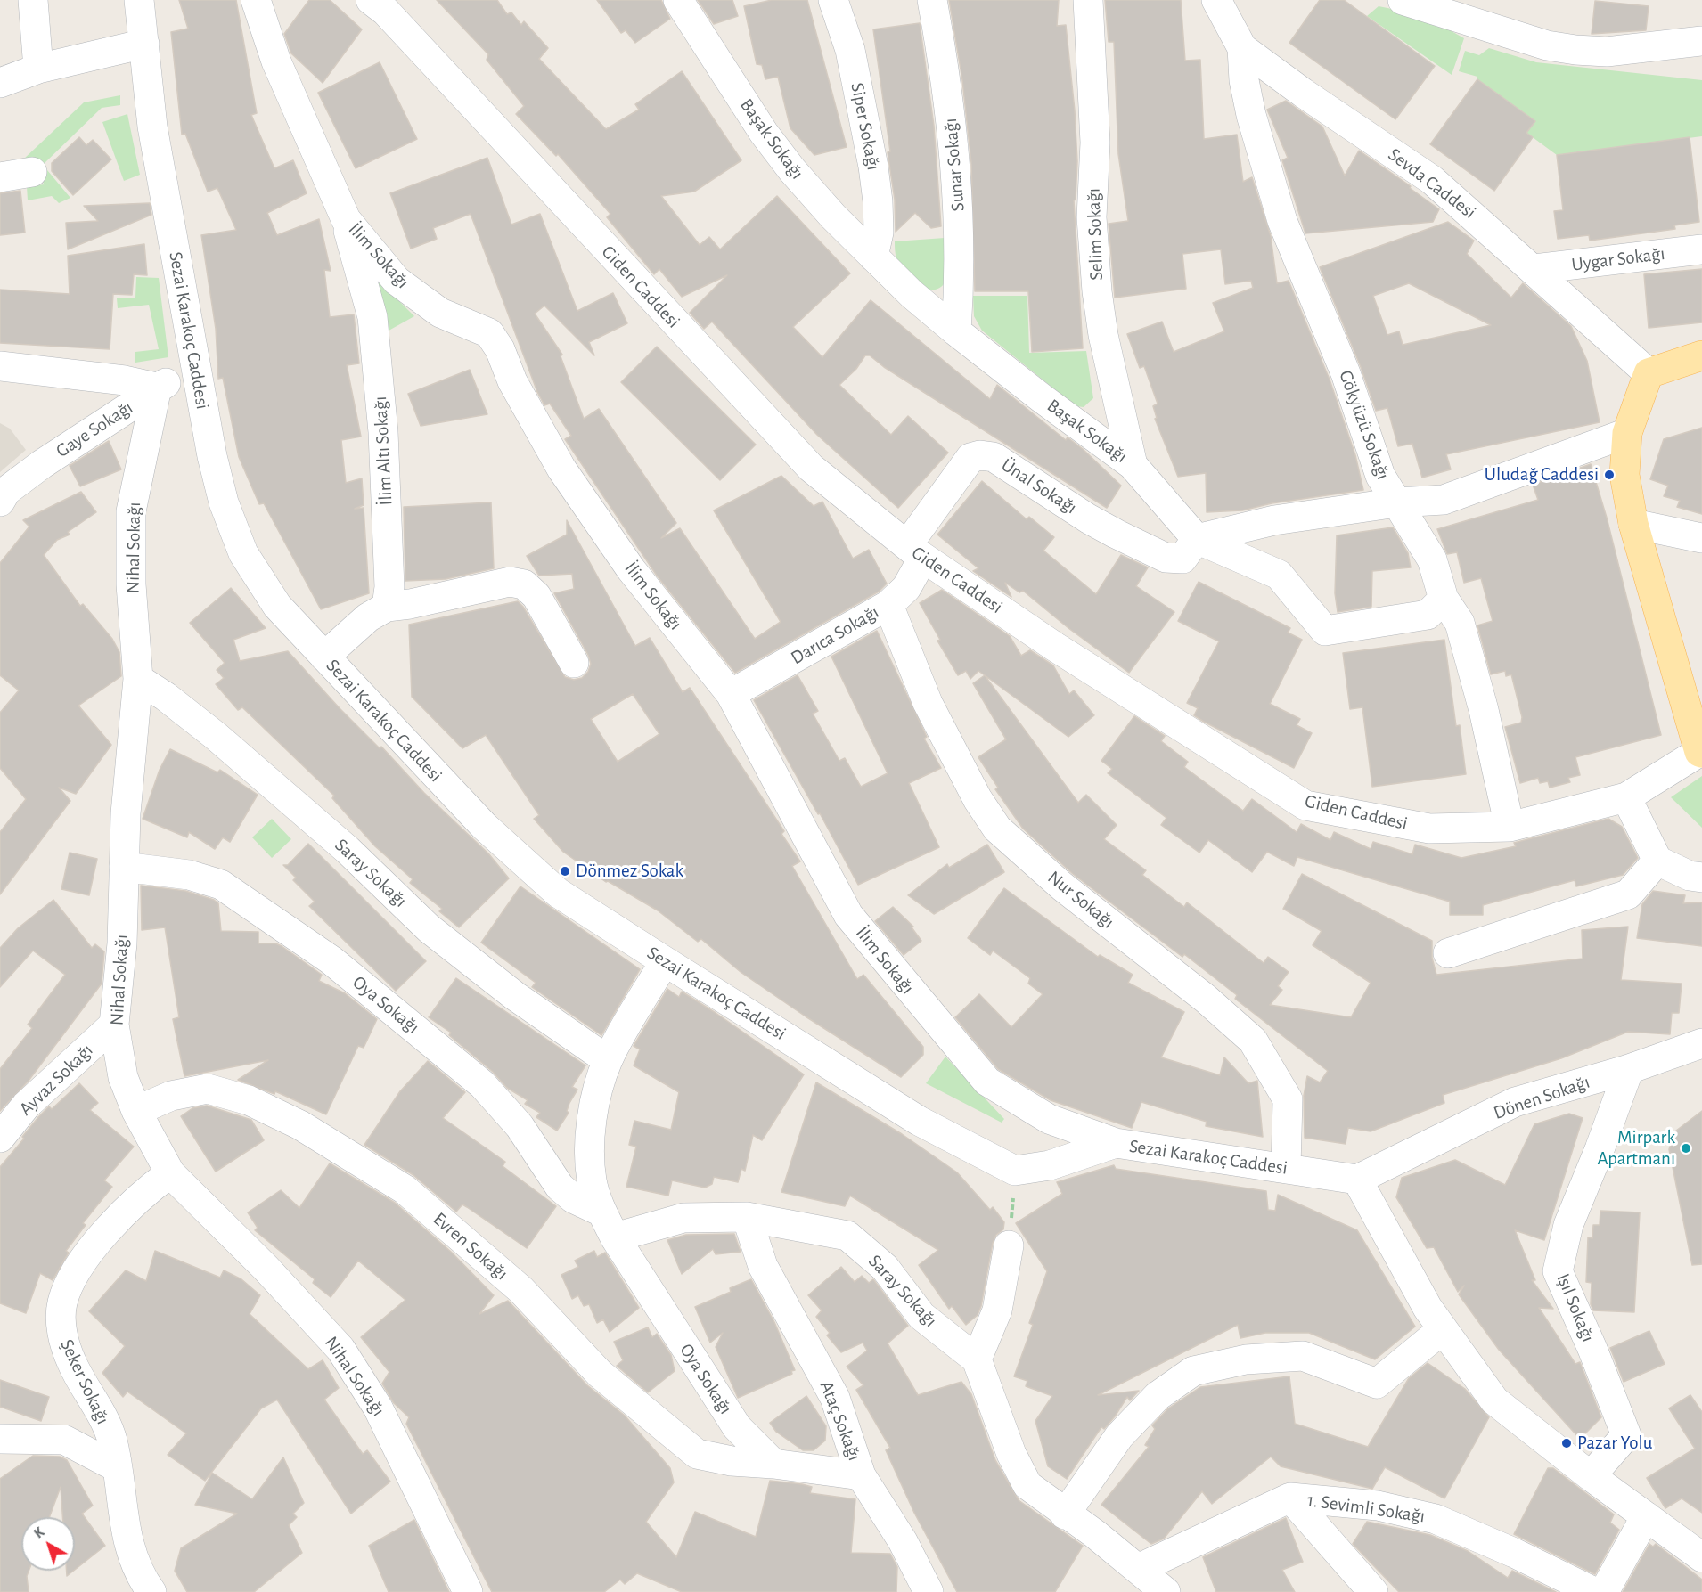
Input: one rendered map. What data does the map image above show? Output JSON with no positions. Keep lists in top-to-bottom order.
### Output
{
  "streets": {
    "street": [
      "Siper Sokağı",
      "Başak Sokağı",
      "Sunar Sokağı",
      "Sevda Caddesi",
      "Selim Sokağı",
      "İlim Sokağı",
      "Uygar Sokağı",
      "Giden Caddesi",
      "Sezai Karakoç Caddesi",
      "Gökyüzü Sokağı",
      "Gaye Sokağı",
      "İlim Altı Sokağı",
      "Ünal Sokağı",
      "Nihal Sokağı",
      "Darıca Sokağı",
      "Saray Sokağı",
      "Nur Sokağı",
      "Oya Sokağı",
      "Ayvaz Sokağı",
      "Dönen Sokağı",
      "Evren Sokağı",
      "Işıl Sokağı",
      "Şeker Sokağı",
      "Ataç Sokağı",
      "1. Sevimli Sokağı"
    ]
  },
  "crossings": [
    ["Siper Sokağı", "Başak Sokağı"],
    ["Başak Sokağı", "Sunar Sokağı"],
    ["Başak Sokağı", "Selim Sokağı"],
    ["Başak Sokağı", "Ünal Sokağı"],
    ["Sevda Caddesi", "Uygar Sokağı"],
    ["Sevda Caddesi", "Gökyüzü Sokağı"],
    ["İlim Sokağı", "Sezai Karakoç Caddesi"],
    ["İlim Sokağı", "İlim Altı Sokağı"],
    ["İlim Sokağı", "Darıca Sokağı"],
    ["Giden Caddesi", "Gökyüzü Sokağı"],
    ["Giden Caddesi", "Ünal Sokağı"],
    ["Giden Caddesi", "Darıca Sokağı"],
    ["Sezai Karakoç Caddesi", "Gaye Sokağı"],
    ["Sezai Karakoç Caddesi", "Nur Sokağı"],
    ["Sezai Karakoç Caddesi", "Oya Sokağı"],
    ["Sezai Karakoç Caddesi", "Dönen Sokağı"],
    ["Gaye Sokağı", "Nihal Sokağı"],
    ["Ünal Sokağı", "Darıca Sokağı"],
    ["Nihal Sokağı", "Saray Sokağı"],
    ["Nihal Sokağı", "Oya Sokağı"],
    ["Nihal Sokağı", "Ayvaz Sokağı"],
    ["Nihal Sokağı", "Evren Sokağı"],
    ["Nihal Sokağı", "Şeker Sokağı"],
    ["Darıca Sokağı", "Nur Sokağı"],
    ["Saray Sokağı", "Oya Sokağı"],
    ["Saray Sokağı", "Ataç Sokağı"],
    ["Oya Sokağı", "Evren Sokağı"],
    ["Dönen Sokağı", "Işıl Sokağı"]
  ],
  "places": [
    "Uludağ Caddesi",
    "Dönmez Sokak",
    "Mirpark Apartmanı",
    "Pazar Yolu"
  ],
  "north": "top left"
}
